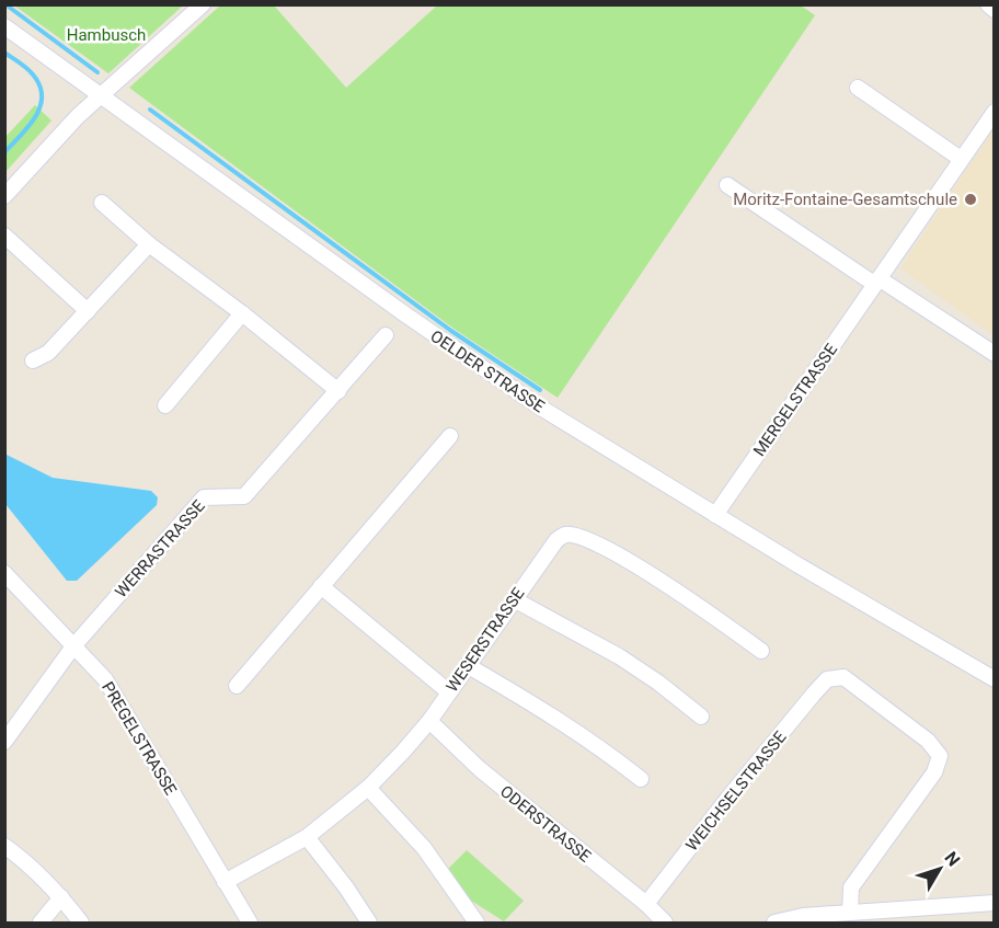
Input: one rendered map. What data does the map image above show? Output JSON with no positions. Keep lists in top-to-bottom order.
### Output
{
  "streets": {
    "street": [
      "OELDER STRASSE",
      "MERGELSTRASSE",
      "WERRASTRASSE",
      "WESERSTRASSE",
      "PREGELSTRASSE",
      "WEICHSELSTRASSE",
      "ODERSTRASSE"
    ]
  },
  "crossings": [
    ["OELDER STRASSE", "MERGELSTRASSE"],
    ["WERRASTRASSE", "PREGELSTRASSE"],
    ["WESERSTRASSE", "PREGELSTRASSE"],
    ["WESERSTRASSE", "ODERSTRASSE"],
    ["WEICHSELSTRASSE", "ODERSTRASSE"]
  ],
  "parks": ["Hambusch"],
  "places": ["Moritz-Fontaine-Gesamtschule"],
  "north": "top right"
}
